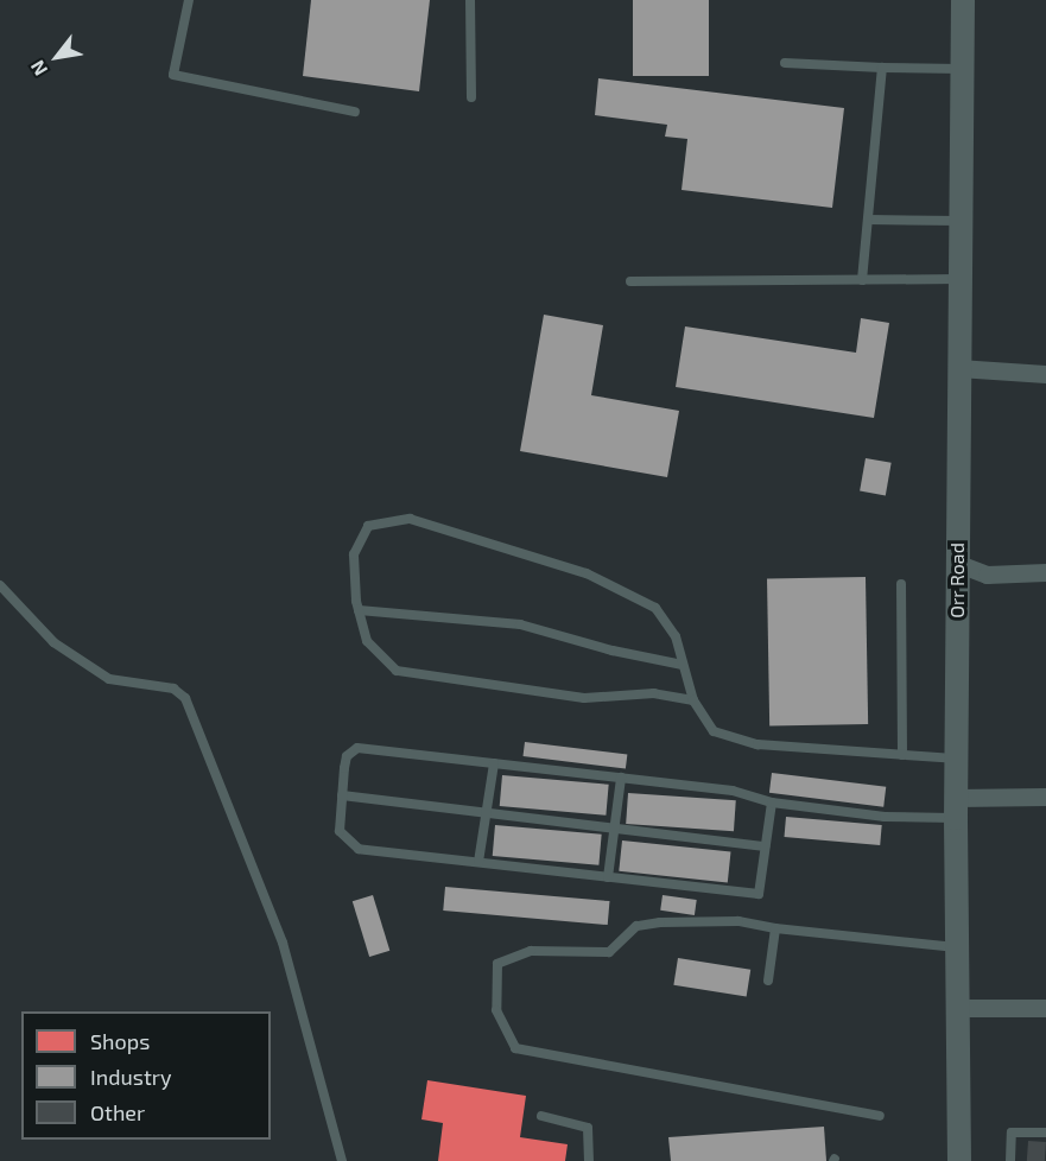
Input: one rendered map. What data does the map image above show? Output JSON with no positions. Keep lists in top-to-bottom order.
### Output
{
  "streets": {
    "street": ["Orr Road"]
  },
  "legend": ["Shops", "Industry", "Other"],
  "north": "bottom left"
}
